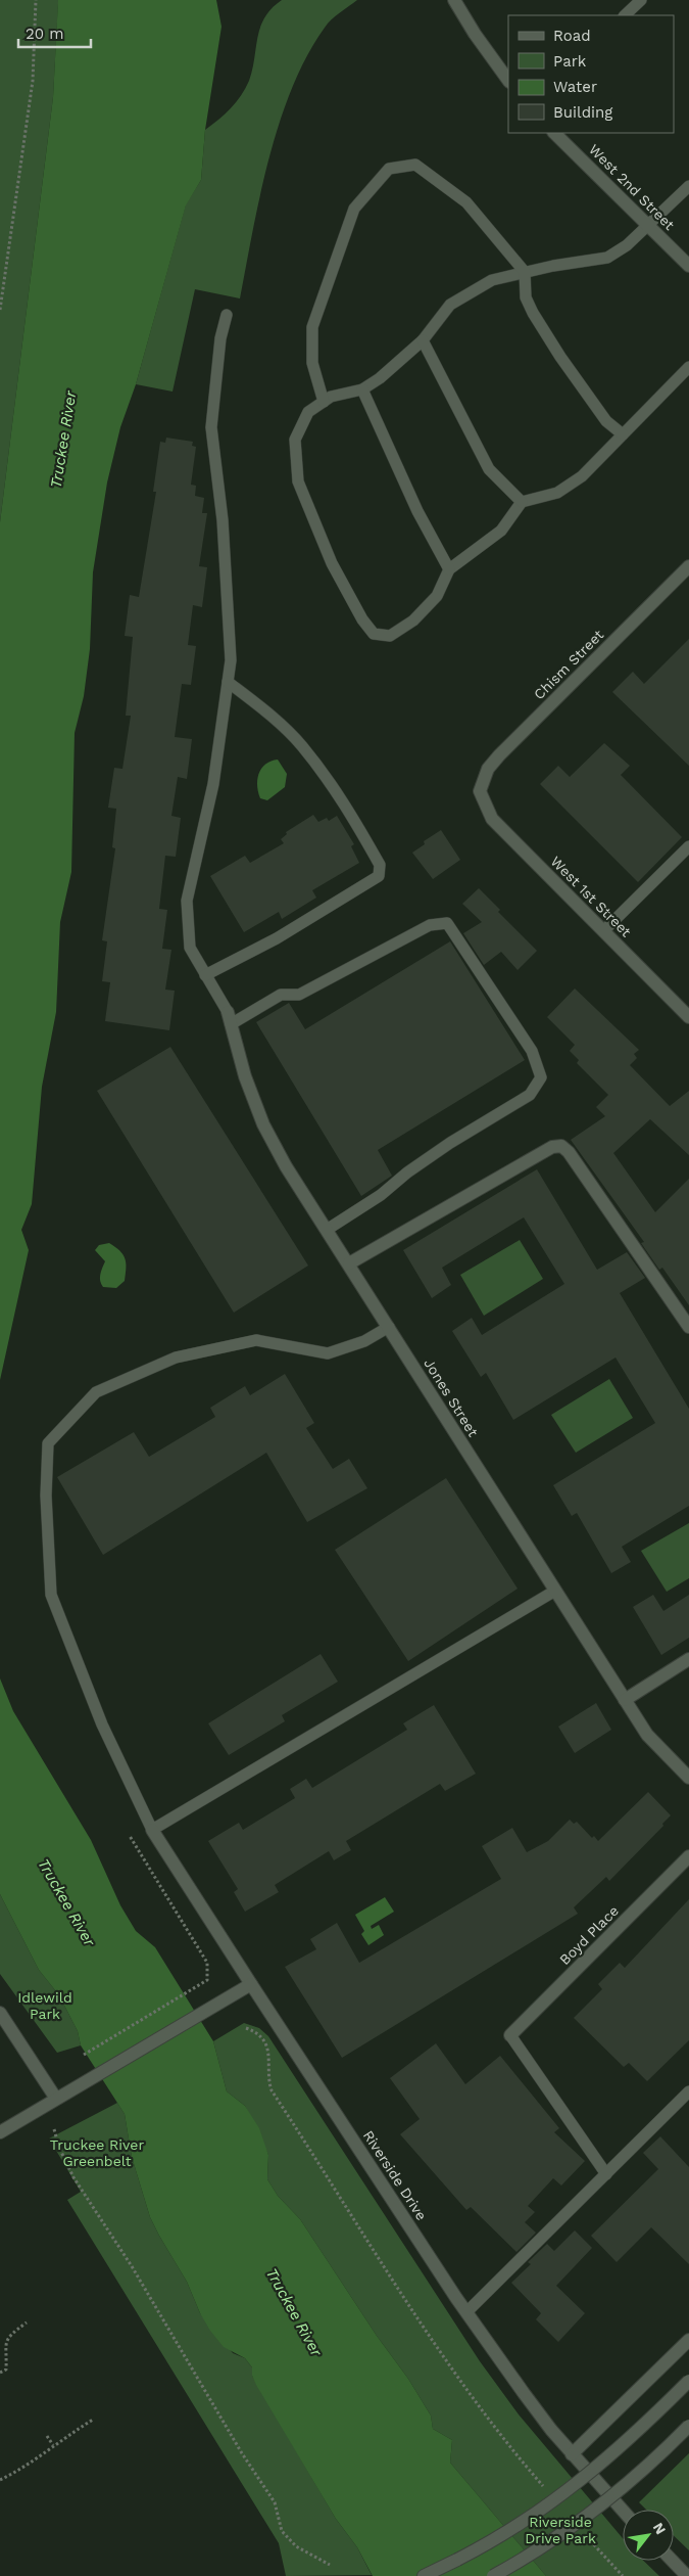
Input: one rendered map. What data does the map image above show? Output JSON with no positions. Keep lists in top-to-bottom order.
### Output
{
  "streets": {
    "street": [
      "West 2nd Street",
      "Chism Street",
      "West 1st Street",
      "Jones Street",
      "Boyd Place",
      "Riverside Drive"
    ]
  },
  "crossings": [
    ["Chism Street", "West 1st Street"]
  ],
  "water": ["Truckee River"],
  "parks": ["Idlewild Park", "Truckee River Greenbelt", "Riverside Drive Park"],
  "legend": [
    "Road",
    "Park",
    "Water",
    "Building"
  ],
  "scale_bar": "20 m",
  "north": "top right"
}
